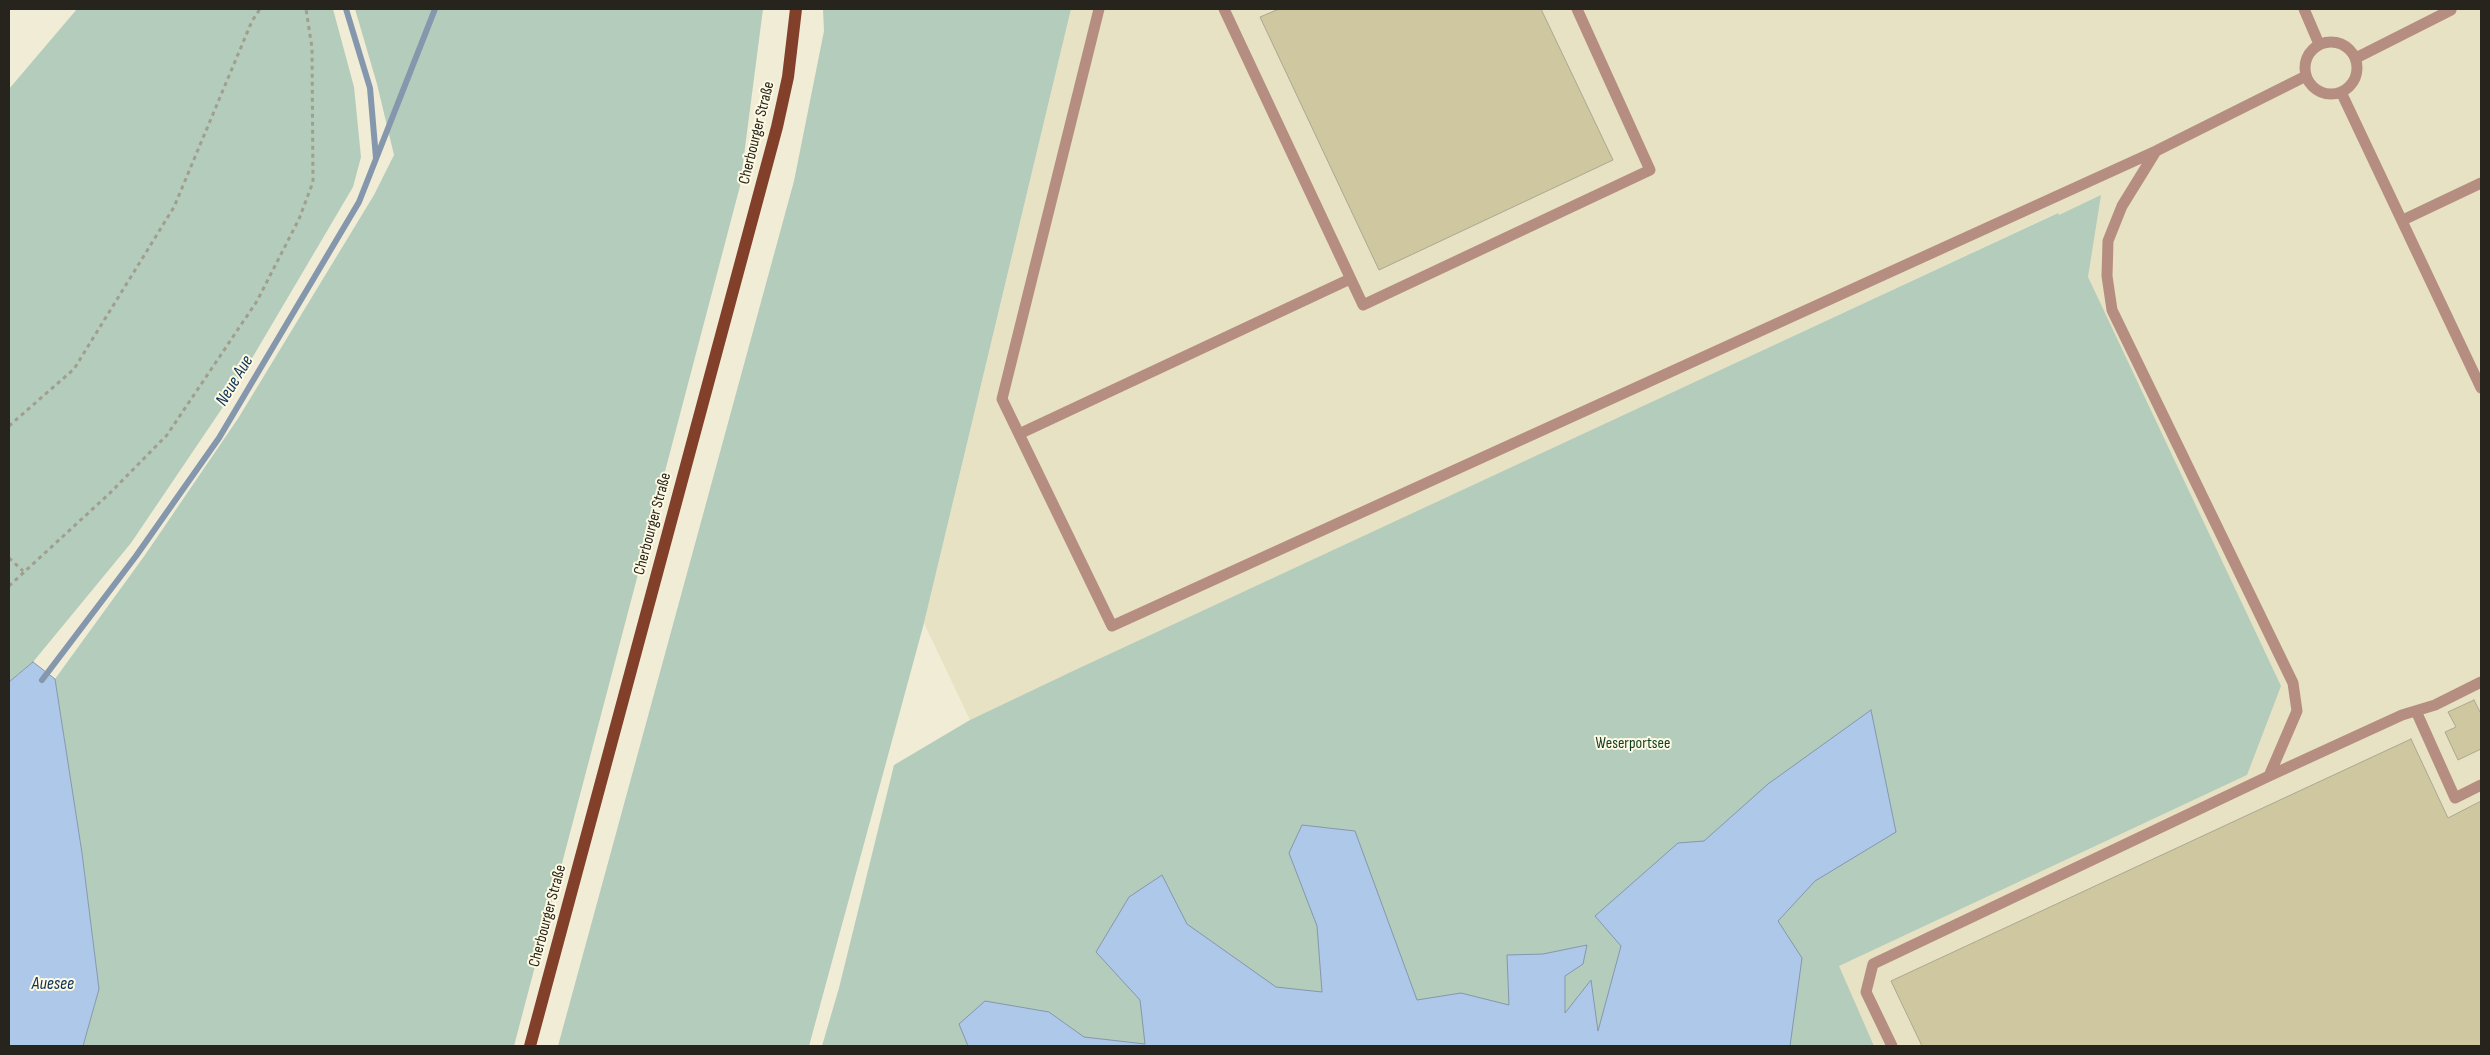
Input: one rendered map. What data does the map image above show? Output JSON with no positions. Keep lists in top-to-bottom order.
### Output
{
  "streets": {
    "main road": ["Cherbourger Straße"]
  },
  "water": ["Neue Aue", "Auesee"],
  "parks": ["Weserportsee"]
}
